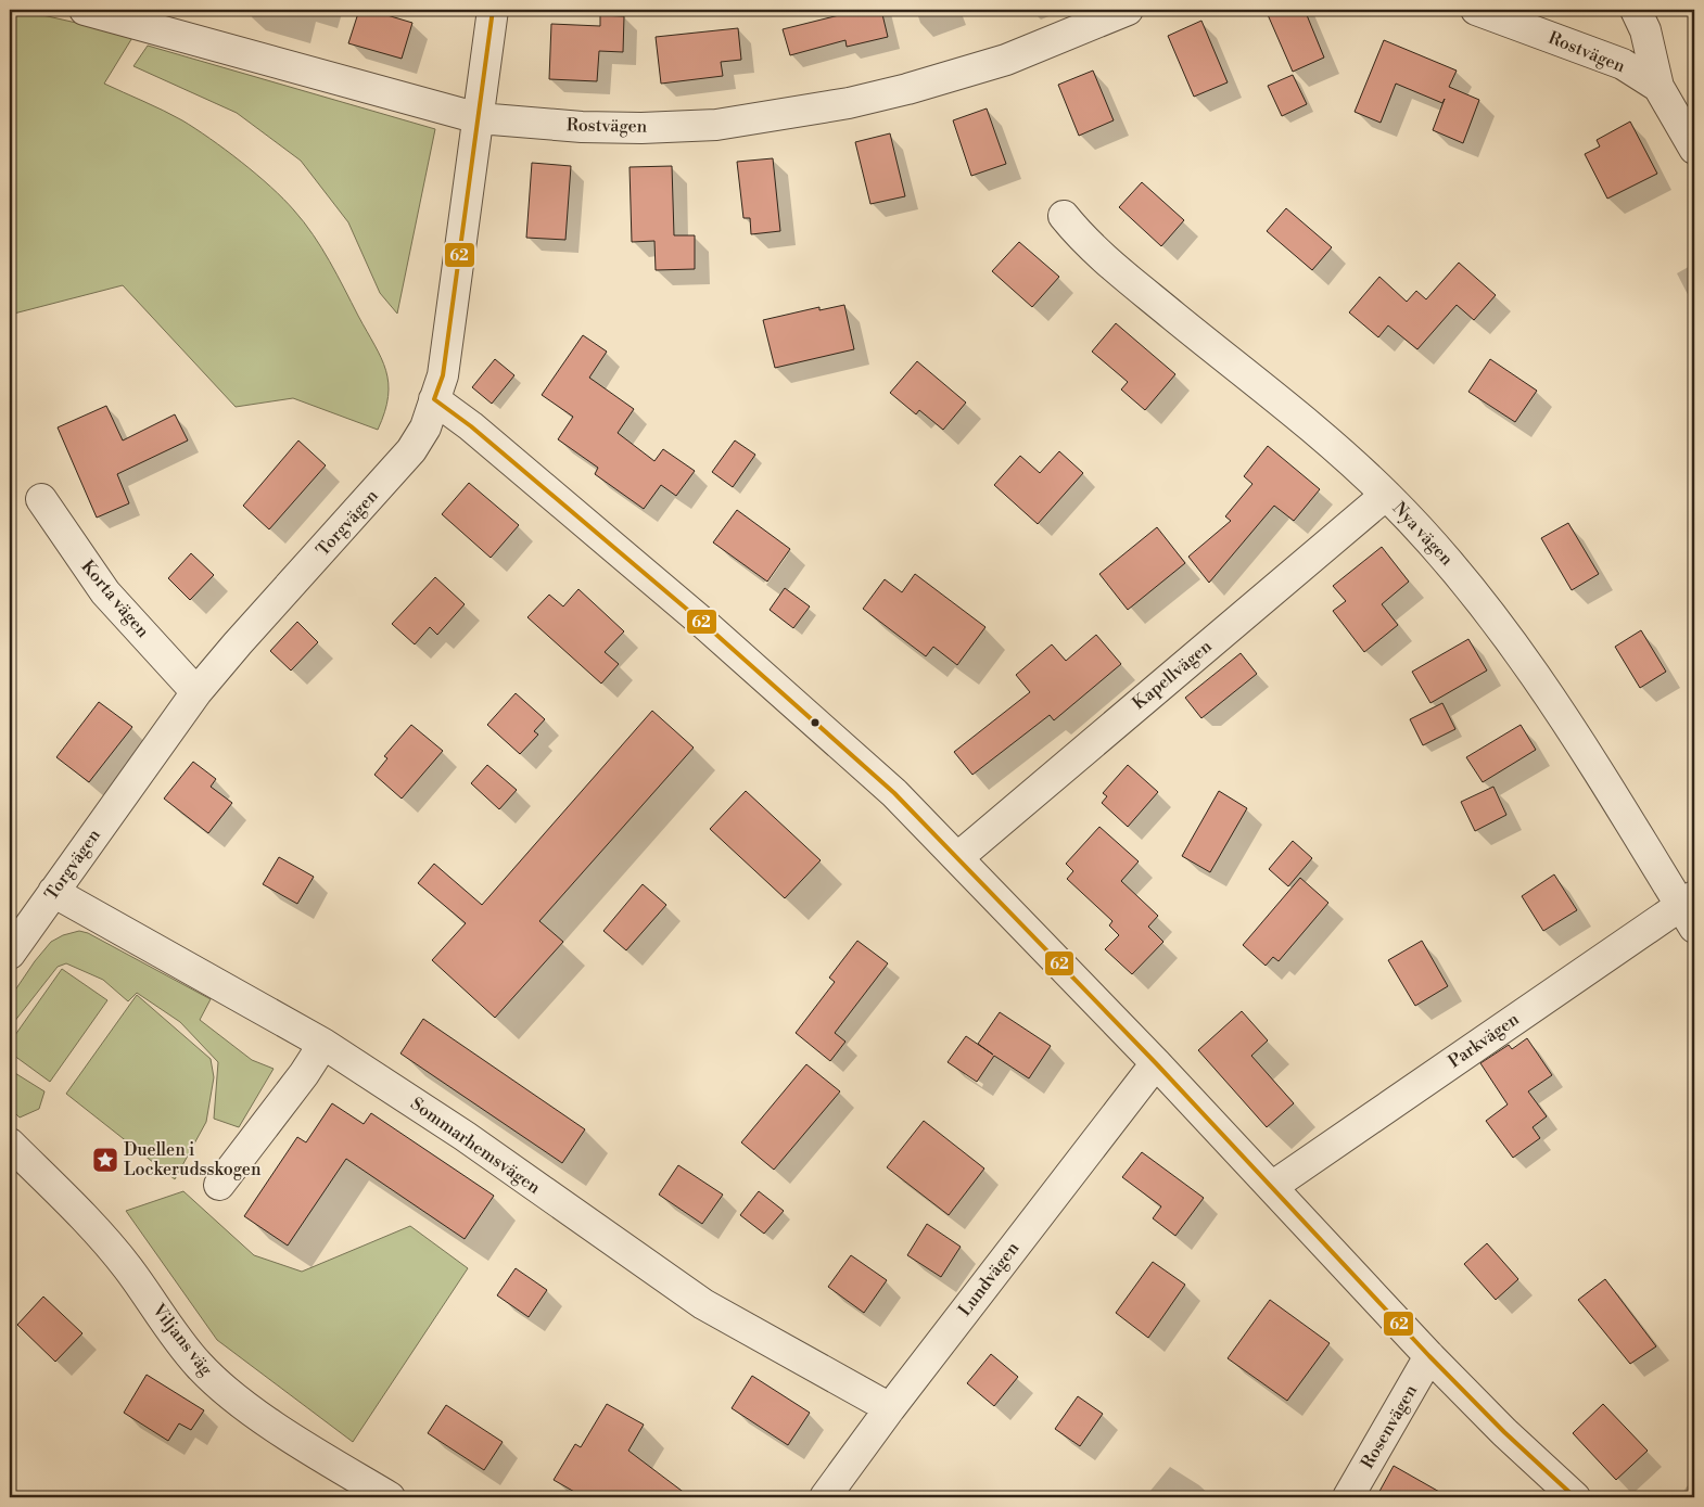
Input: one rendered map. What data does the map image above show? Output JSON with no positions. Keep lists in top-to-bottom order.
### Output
{
  "streets": {
    "street": [
      "Rostvägen",
      "Torgvägen",
      "Nya vägen",
      "Korta vägen",
      "Kapellvägen",
      "Parkvägen",
      "Sommarhemsvägen",
      "Lundvägen",
      "Viljans väg",
      "Rosenvägen"
    ]
  },
  "crossings": [
    ["Rostvägen", "Torgvägen"],
    ["Torgvägen", "Korta vägen"],
    ["Torgvägen", "Sommarhemsvägen"],
    ["Nya vägen", "Kapellvägen"],
    ["Nya vägen", "Parkvägen"],
    ["Sommarhemsvägen", "Lundvägen"]
  ],
  "places": {
    "place": ["Duellen i Lockerudsskogen"]
  },
  "lines": ["transit line 62"]
}
